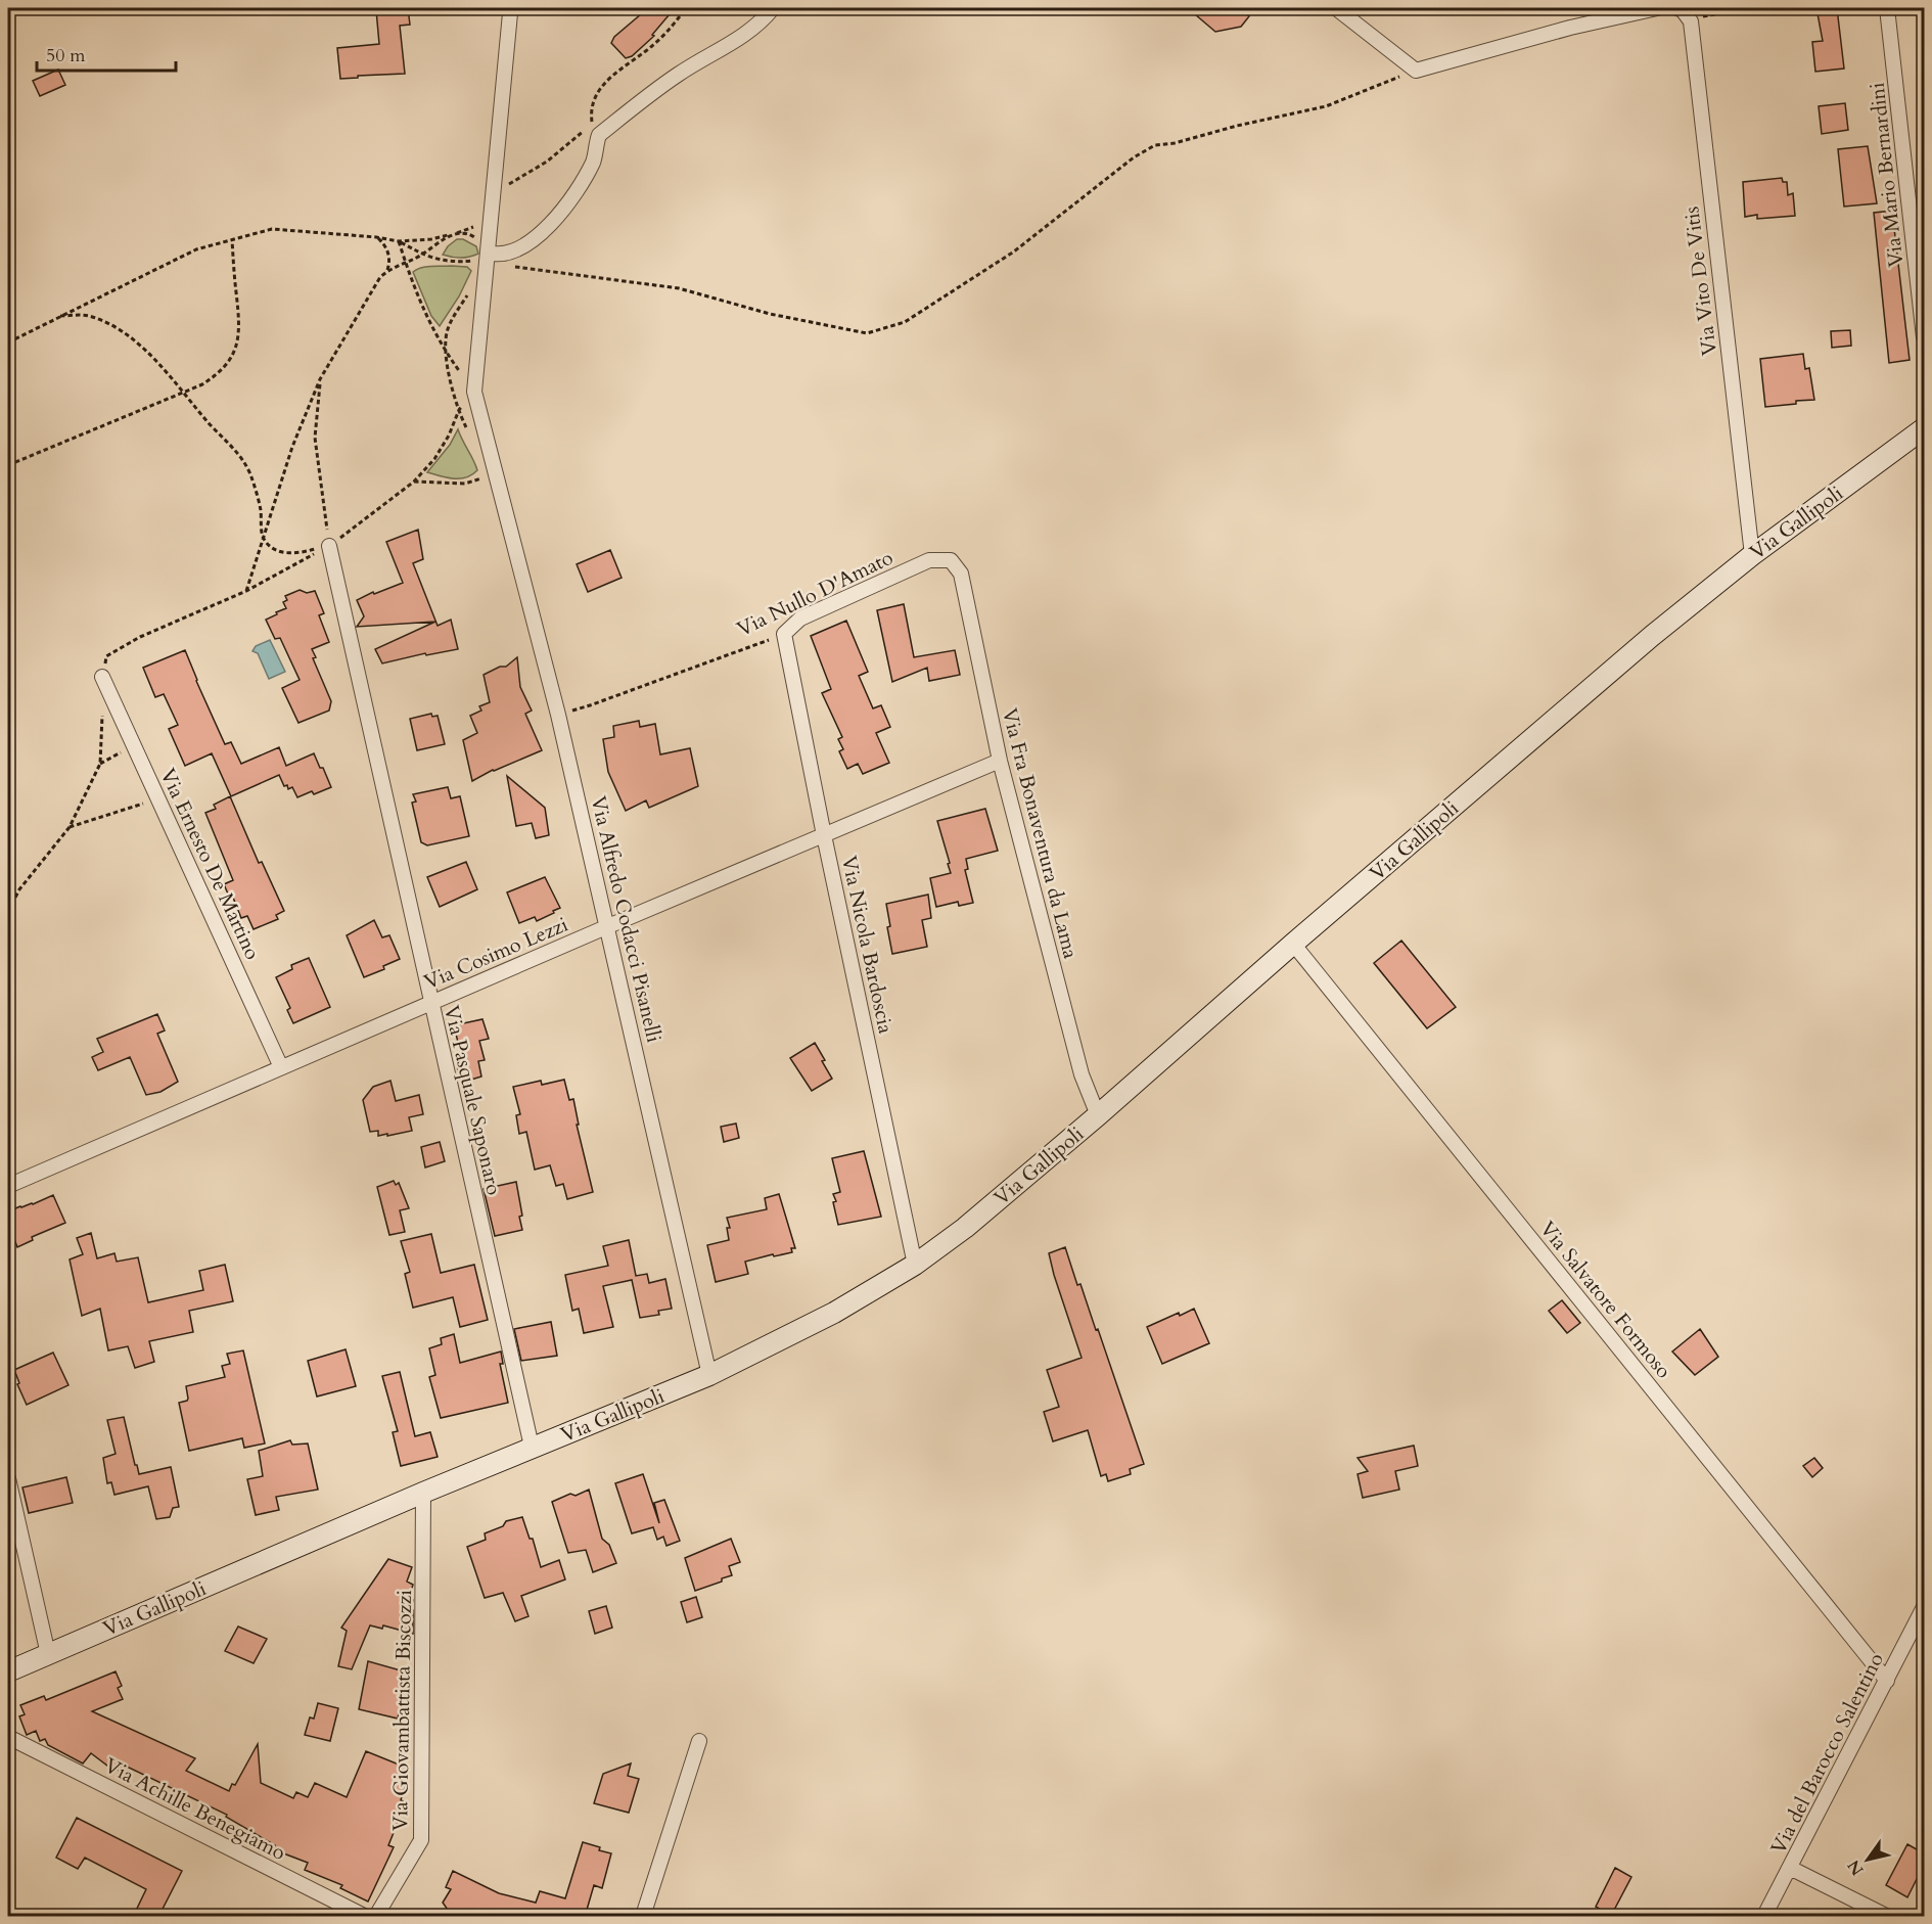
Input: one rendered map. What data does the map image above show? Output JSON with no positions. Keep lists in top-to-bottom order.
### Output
{
  "streets": {
    "main road": ["Via Gallipoli"],
    "street": [
      "Via Mario Bernardini",
      "Via Vito De Vitis",
      "Via Nullo D'Amato",
      "Via Fra Bonaventura da Lama",
      "Via Ernesto De Martino",
      "Via Alfredo Codacci Pisanelli",
      "Via Nicola Bardoscia",
      "Via Cosimo Lezzi",
      "Via Pasquale Saponaro",
      "Via Salvatore Formoso",
      "Via Giovambattista Biscozzi",
      "Via del Barocco Salentino",
      "Via Achille Benegiamo"
    ]
  },
  "crossings": [
    ["Via Vito De Vitis", "Via Gallipoli"],
    ["Via Gallipoli", "Via Fra Bonaventura da Lama"],
    ["Via Gallipoli", "Via Alfredo Codacci Pisanelli"],
    ["Via Gallipoli", "Via Nicola Bardoscia"],
    ["Via Gallipoli", "Via Pasquale Saponaro"],
    ["Via Gallipoli", "Via Salvatore Formoso"],
    ["Via Gallipoli", "Via Giovambattista Biscozzi"],
    ["Via Nullo D'Amato", "Via Fra Bonaventura da Lama"],
    ["Via Nullo D'Amato", "Via Alfredo Codacci Pisanelli"],
    ["Via Nullo D'Amato", "Via Nicola Bardoscia"],
    ["Via Fra Bonaventura da Lama", "Via Cosimo Lezzi"],
    ["Via Ernesto De Martino", "Via Cosimo Lezzi"],
    ["Via Alfredo Codacci Pisanelli", "Via Cosimo Lezzi"],
    ["Via Nicola Bardoscia", "Via Cosimo Lezzi"],
    ["Via Cosimo Lezzi", "Via Pasquale Saponaro"],
    ["Via Salvatore Formoso", "Via del Barocco Salentino"]
  ],
  "scale_bar": "50 m",
  "north": "bottom left"
}
